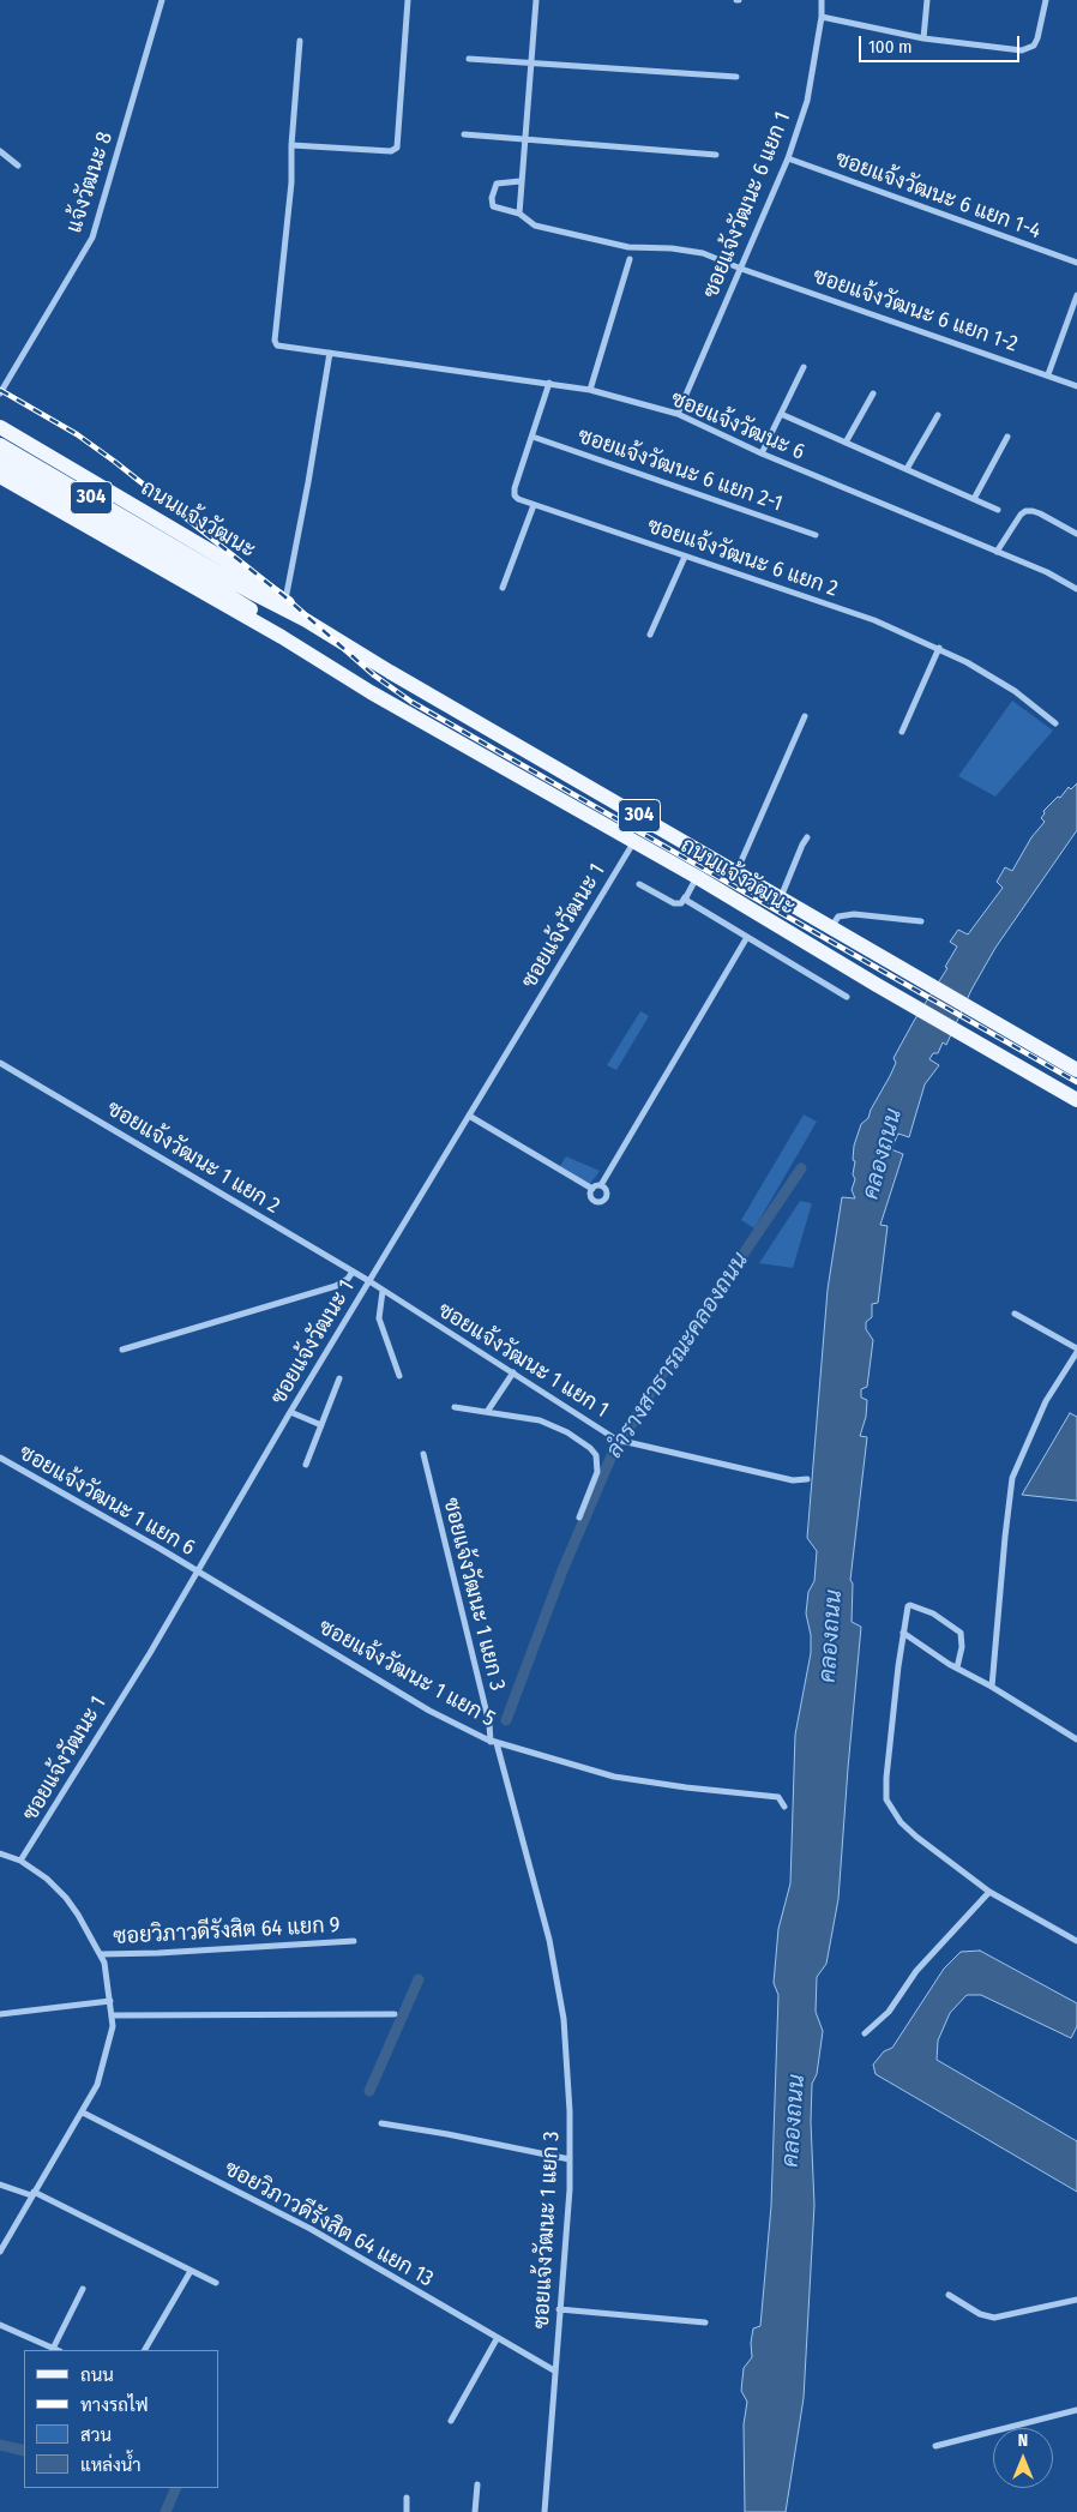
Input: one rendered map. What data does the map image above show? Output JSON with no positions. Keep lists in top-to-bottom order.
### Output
{
  "streets": {
    "main road": ["304", "ถนนแจ้งวัฒนะ"],
    "street": [
      "แจ้งวัฒนะ 8",
      "ซอยแจ้งวัฒนะ 6 แยก 1-4",
      "ซอยแจ้งวัฒนะ 6 แยก 1",
      "ซอยแจ้งวัฒนะ 6 แยก 1-2",
      "ซอยแจ้งวัฒนะ 6",
      "ซอยแจ้งวัฒนะ 6 แยก 2-1",
      "ซอยแจ้งวัฒนะ 6 แยก 2",
      "ซอยแจ้งวัฒนะ 1",
      "ซอยแจ้งวัฒนะ 1 แยก 2",
      "ซอยแจ้งวัฒนะ 1 แยก 1",
      "ซอยแจ้งวัฒนะ 1 แยก 6",
      "ซอยแจ้งวัฒนะ 1 แยก 3",
      "ซอยแจ้งวัฒนะ 1 แยก 5",
      "ซอยวิภาวดีรังสิต 64 แยก 9",
      "ซอยวิภาวดีรังสิต 64 แยก 13"
    ]
  },
  "crossings": [
    ["ซอยแจ้งวัฒนะ 6 แยก 1-4", "ซอยแจ้งวัฒนะ 6 แยก 1"],
    ["ซอยแจ้งวัฒนะ 6 แยก 1", "ซอยแจ้งวัฒนะ 6 แยก 1-2"],
    ["ซอยแจ้งวัฒนะ 6 แยก 1", "ซอยแจ้งวัฒนะ 6"],
    ["ซอยแจ้งวัฒนะ 6", "ซอยแจ้งวัฒนะ 6 แยก 2"],
    ["ซอยแจ้งวัฒนะ 6 แยก 2-1", "ซอยแจ้งวัฒนะ 6 แยก 2"],
    ["ถนนแจ้งวัฒนะ", "ซอยแจ้งวัฒนะ 1"],
    ["ซอยแจ้งวัฒนะ 1", "ซอยแจ้งวัฒนะ 1 แยก 2"],
    ["ซอยแจ้งวัฒนะ 1", "ซอยแจ้งวัฒนะ 1 แยก 1"],
    ["ซอยแจ้งวัฒนะ 1", "ซอยแจ้งวัฒนะ 1 แยก 6"],
    ["ซอยแจ้งวัฒนะ 1", "ซอยแจ้งวัฒนะ 1 แยก 5"],
    ["ซอยแจ้งวัฒนะ 1 แยก 2", "ซอยแจ้งวัฒนะ 1 แยก 1"],
    ["ซอยแจ้งวัฒนะ 1 แยก 6", "ซอยแจ้งวัฒนะ 1 แยก 5"],
    ["ซอยแจ้งวัฒนะ 1 แยก 3", "ซอยแจ้งวัฒนะ 1 แยก 5"],
    ["ซอยแจ้งวัฒนะ 1 แยก 3", "ซอยวิภาวดีรังสิต 64 แยก 13"]
  ],
  "water": ["คลองถนน", "ลำรางสาธารณะคลองถนน"],
  "legend": [
    "ถนน",
    "ทางรถไฟ",
    "สวน",
    "แหล่งน้ำ"
  ],
  "scale_bar": "100 m",
  "north": "top"
}
